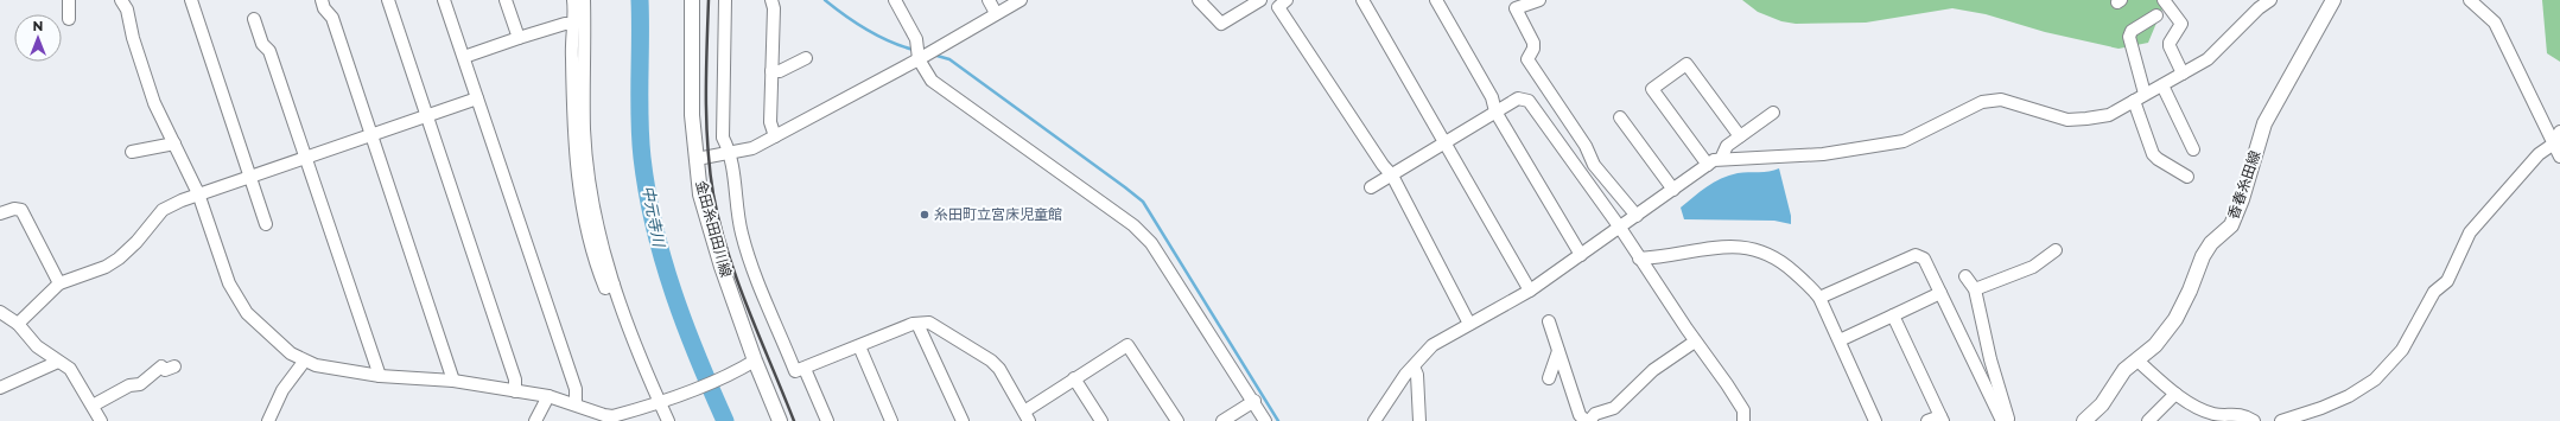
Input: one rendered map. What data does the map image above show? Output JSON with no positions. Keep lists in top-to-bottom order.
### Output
{
  "streets": {
    "main road": ["香春糸田線", "金田糸田田川線"]
  },
  "water": ["中元寺川"],
  "places": ["糸田町立宮床児童館"],
  "north": "top"
}
